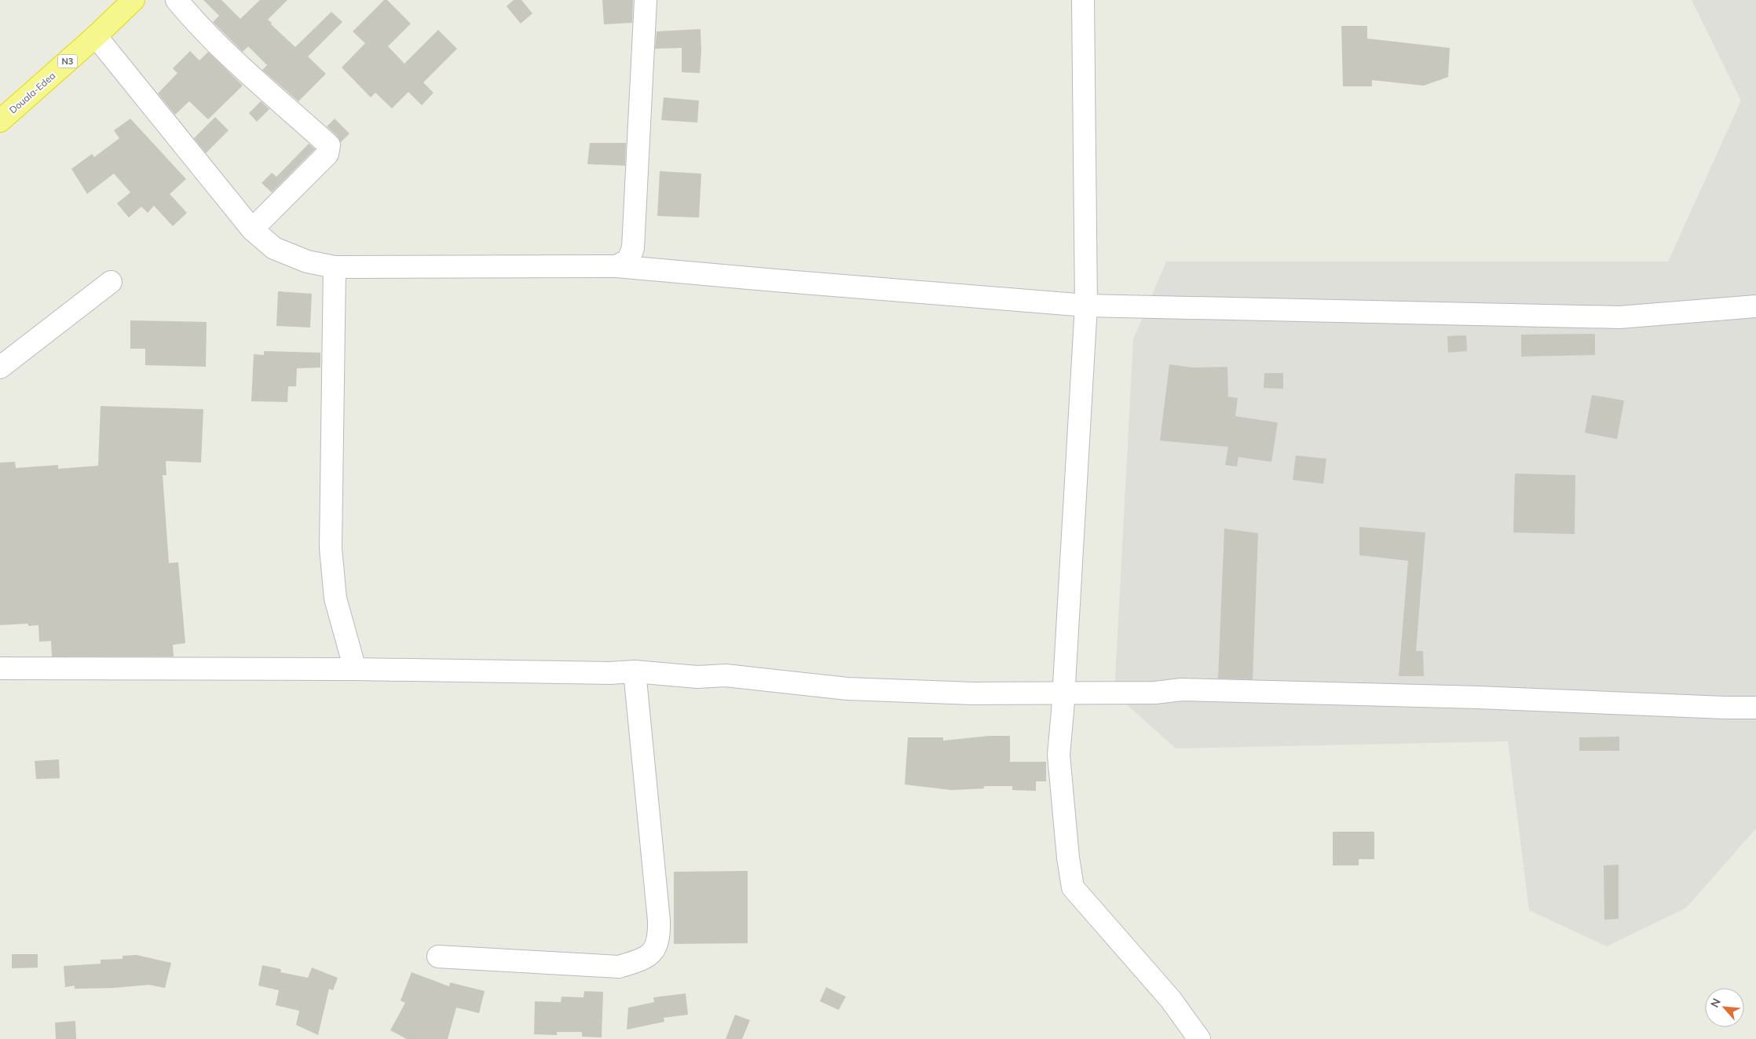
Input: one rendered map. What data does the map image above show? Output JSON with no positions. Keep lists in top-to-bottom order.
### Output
{
  "streets": {
    "highway": ["N3", "Douala-Edea"]
  },
  "north": "top left"
}
